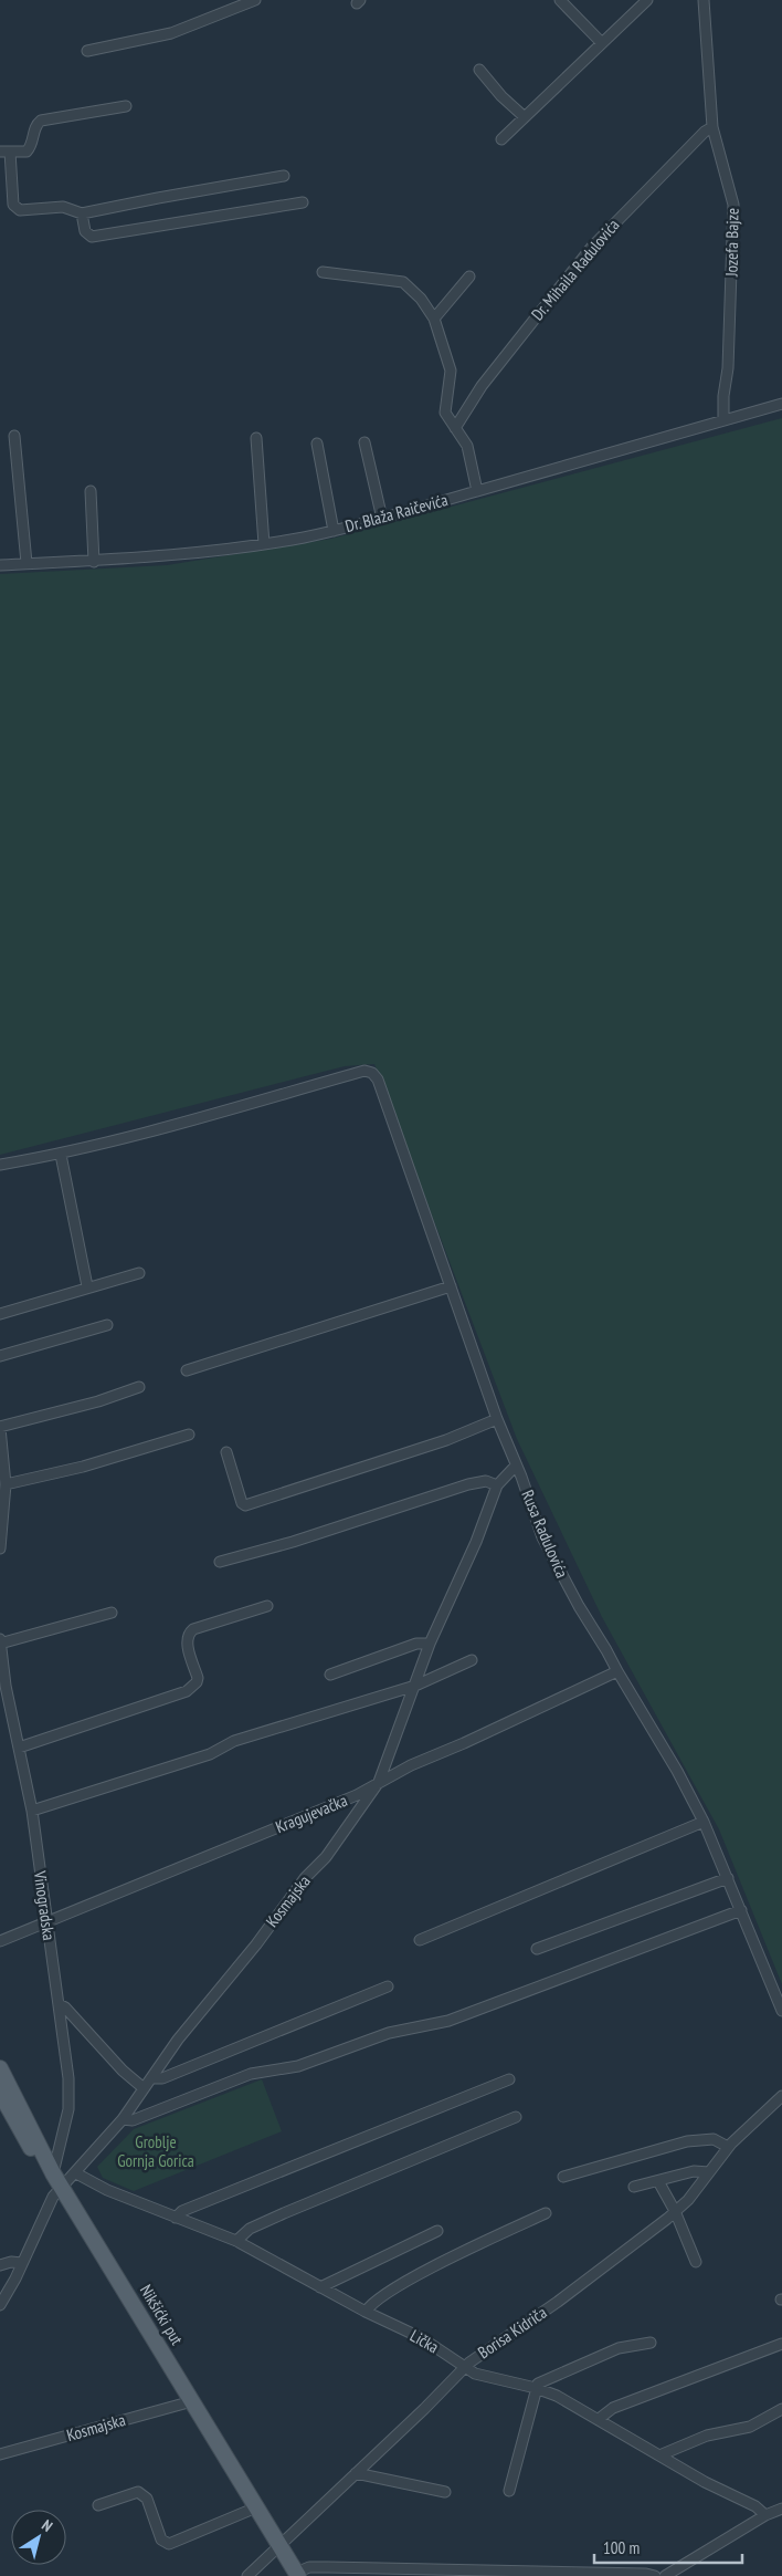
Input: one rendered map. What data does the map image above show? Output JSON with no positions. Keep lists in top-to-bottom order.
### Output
{
  "streets": {
    "main road": ["Nikšićki put"],
    "street": [
      "Jozefa Bajze",
      "Dr. Mihaila Radulovića",
      "Dr. Blaža Raičevića",
      "Rusa Radulovića",
      "Kragujevačka",
      "Kosmajska",
      "Vinogradska",
      "Borisa Kidriča",
      "Lička"
    ]
  },
  "crossings": [
    ["Jozefa Bajze", "Dr. Mihaila Radulovića"],
    ["Jozefa Bajze", "Dr. Blaža Raičevića"],
    ["Rusa Radulovića", "Kragujevačka"],
    ["Rusa Radulovića", "Kosmajska"],
    ["Kragujevačka", "Kosmajska"],
    ["Kragujevačka", "Vinogradska"],
    ["Kosmajska", "Nikšićki put"],
    ["Kosmajska", "Lička"],
    ["Vinogradska", "Nikšićki put"],
    ["Nikšićki put", "Borisa Kidriča"],
    ["Borisa Kidriča", "Lička"]
  ],
  "parks": ["Groblje Gornja Gorica"],
  "scale_bar": "100 m",
  "north": "top right"
}
